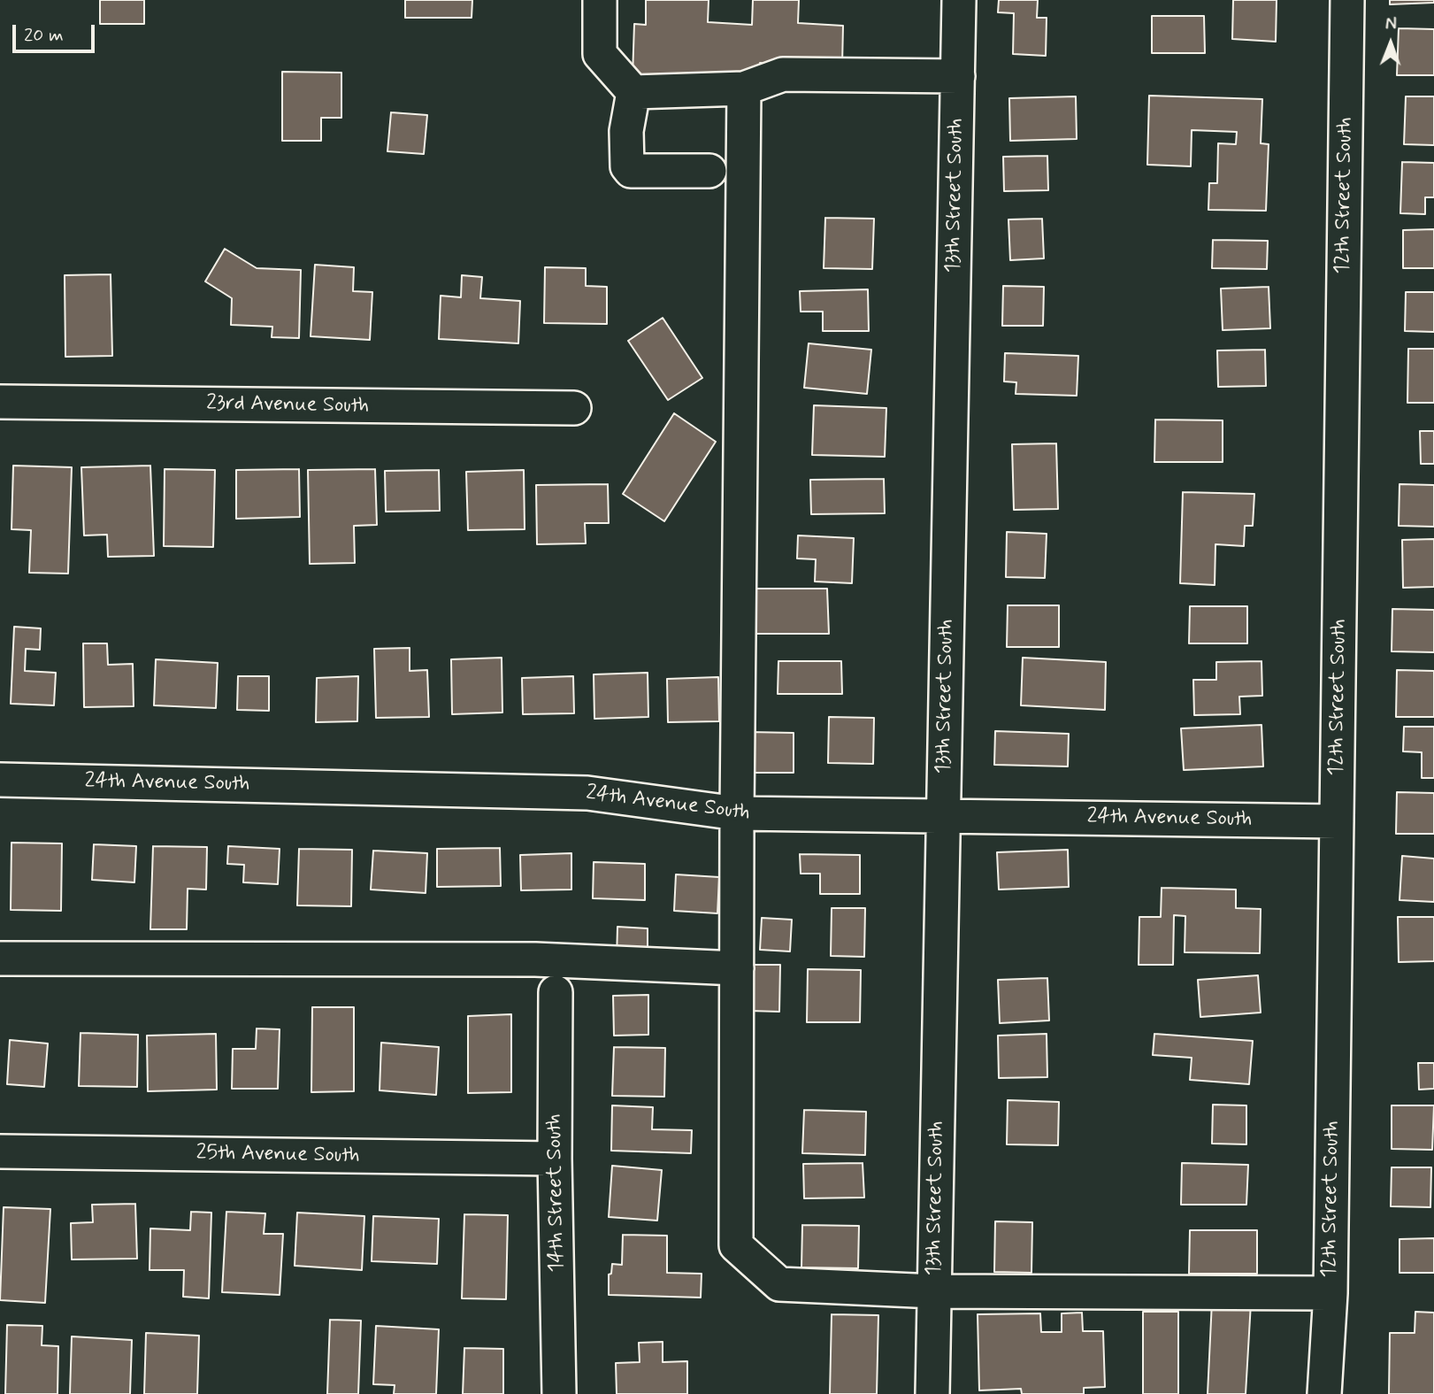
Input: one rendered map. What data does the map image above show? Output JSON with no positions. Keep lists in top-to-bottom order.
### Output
{
  "streets": {
    "street": [
      "13th Street South",
      "12th Street South",
      "23rd Avenue South",
      "24th Avenue South",
      "25th Avenue South",
      "14th Street South"
    ]
  },
  "crossings": [
    ["13th Street South", "24th Avenue South"],
    ["12th Street South", "24th Avenue South"],
    ["25th Avenue South", "14th Street South"]
  ],
  "scale_bar": "20 m",
  "north": "top"
}
